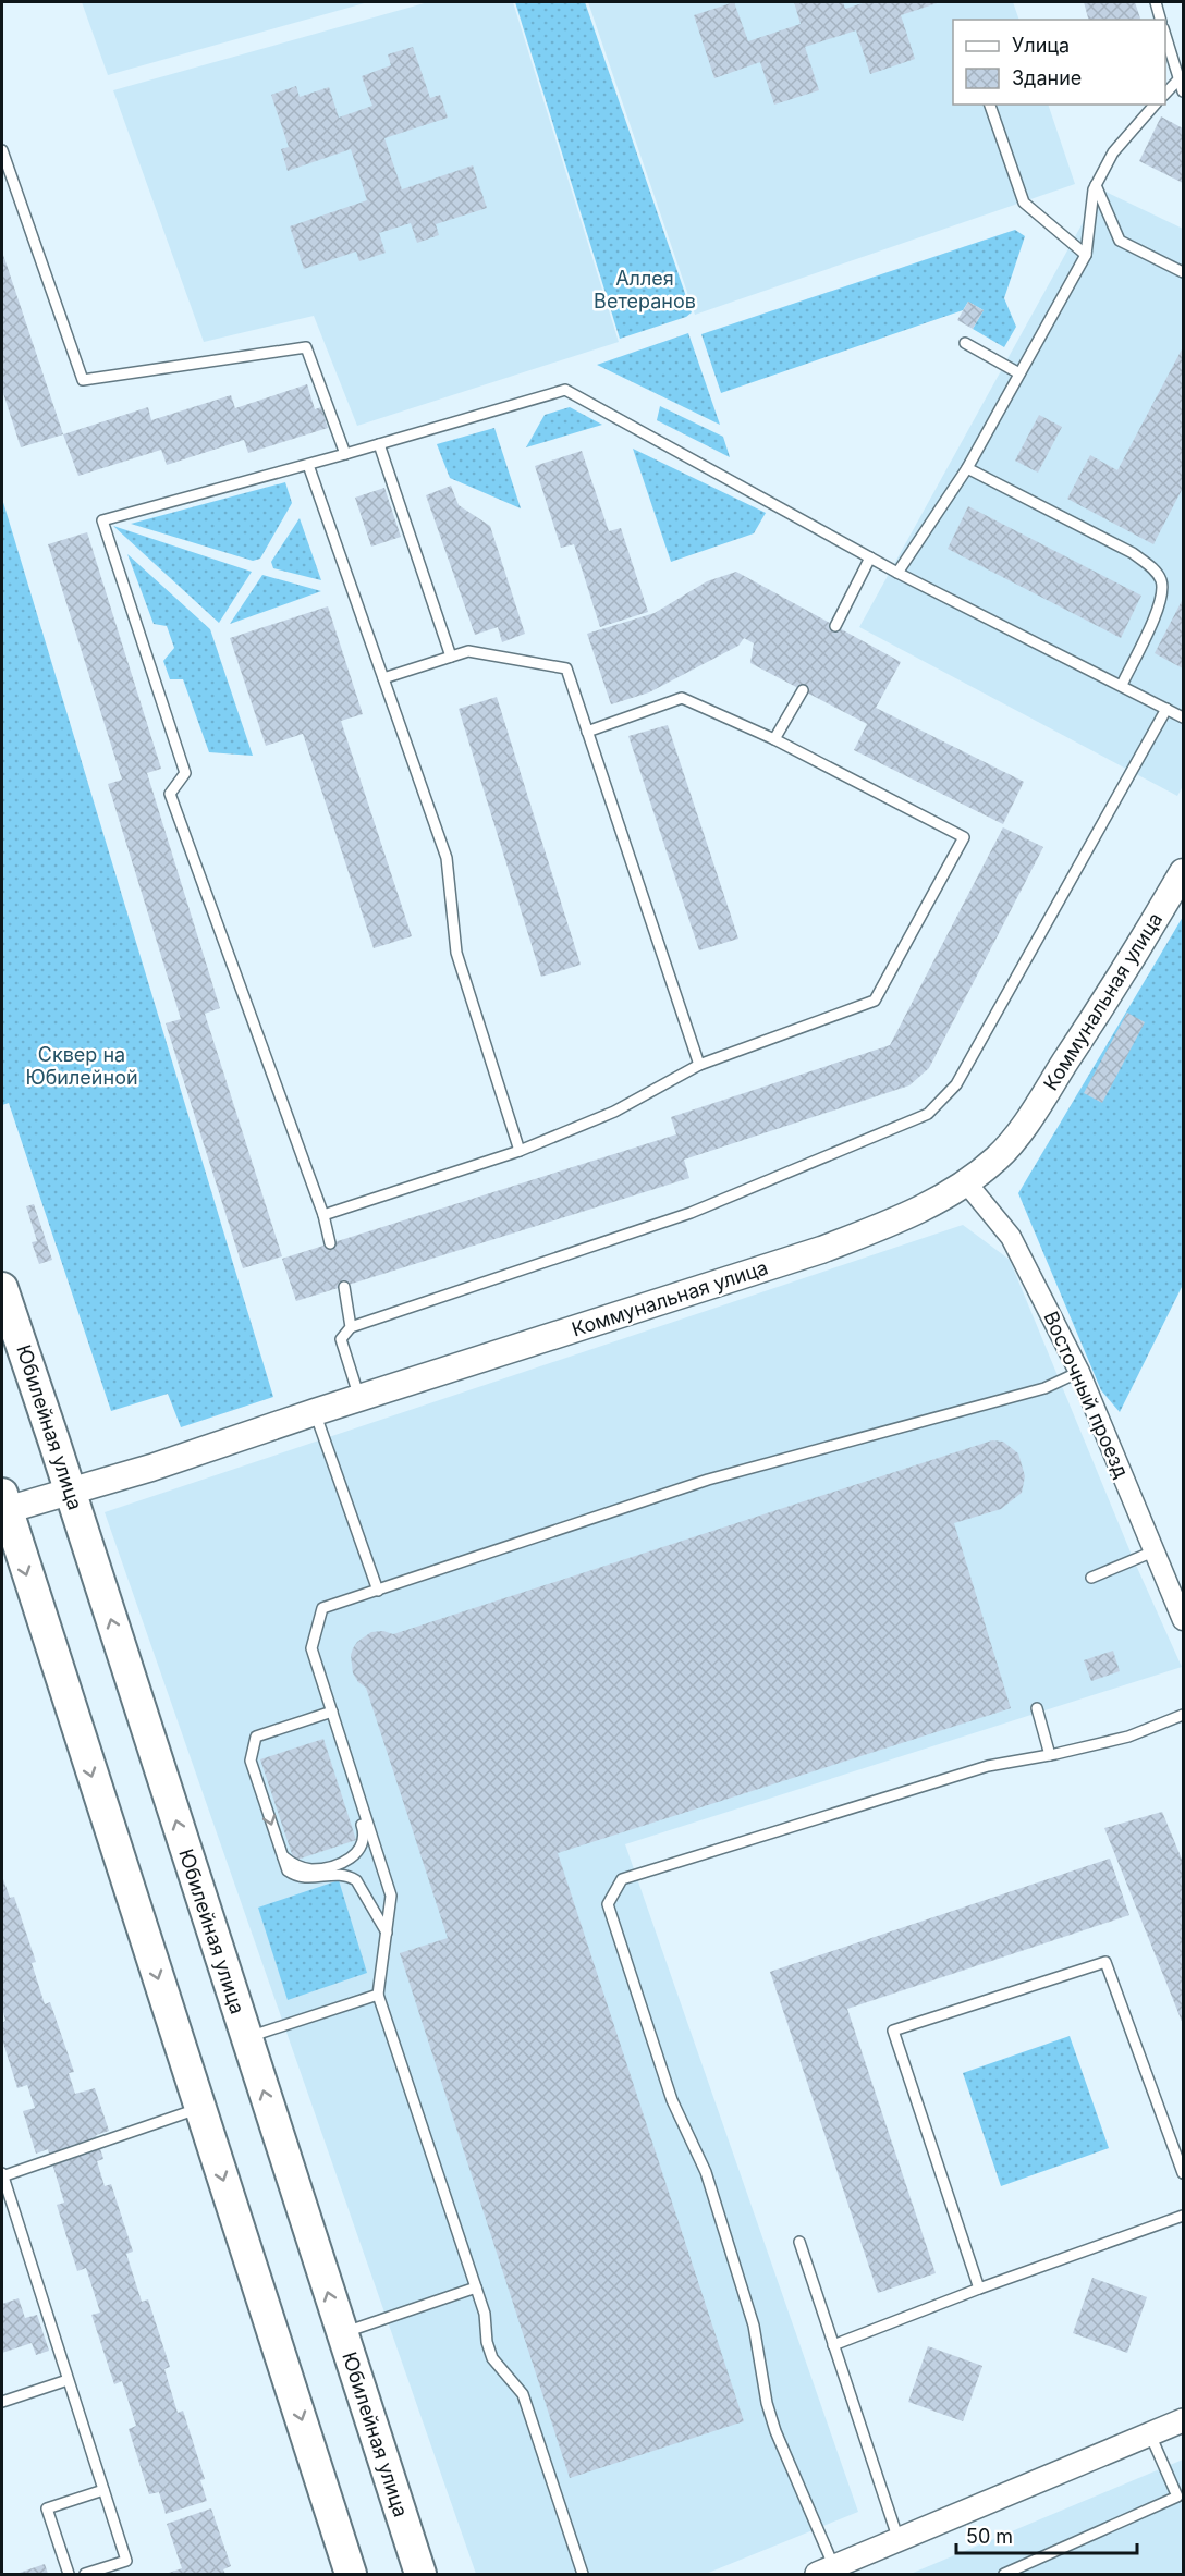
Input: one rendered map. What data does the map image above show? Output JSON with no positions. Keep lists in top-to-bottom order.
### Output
{
  "streets": {
    "highway": ["Юбилейная улица"],
    "main road": ["Коммунальная улица"],
    "street": ["Восточный проезд"]
  },
  "crossings": [
    ["Коммунальная улица", "Восточный проезд"],
    ["Коммунальная улица", "Юбилейная улица"]
  ],
  "parks": ["Аллея Ветеранов", "Сквер на Юбилейной"],
  "legend": ["Улица", "Здание"],
  "scale_bar": "50 m"
}
